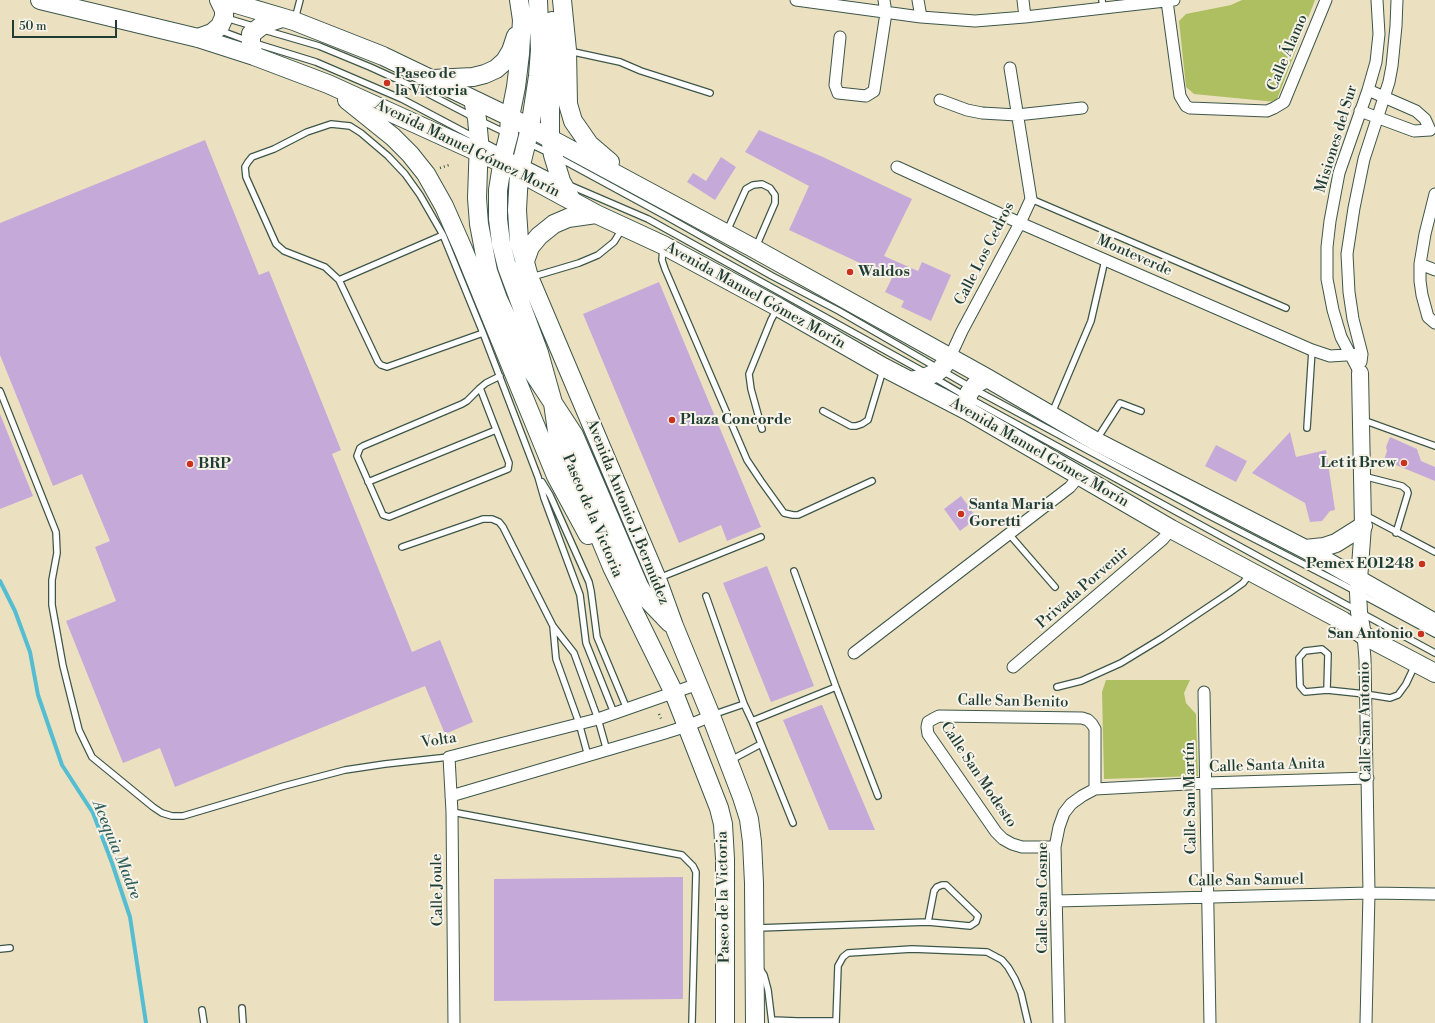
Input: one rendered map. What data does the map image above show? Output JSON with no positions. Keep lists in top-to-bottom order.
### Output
{
  "streets": {
    "main road": ["Avenida Manuel Gómez Morín", "Avenida Antonio J. Bermúdez", "Paseo de la Victoria"],
    "street": [
      "Calle Álamo",
      "Misiones del Sur",
      "Calle Los Cedros",
      "Monteverde",
      "Privada Porvenir",
      "Calle San Benito",
      "Calle San Antonio",
      "Volta",
      "Calle Santa Anita",
      "Calle San Modesto",
      "Calle San Martín",
      "Calle San Samuel",
      "Calle Joule",
      "Calle San Cosme"
    ]
  },
  "crossings": [
    ["Misiones del Sur", "Monteverde"],
    ["Misiones del Sur", "Calle San Antonio"],
    ["Avenida Manuel Gómez Morín", "Calle Los Cedros"],
    ["Avenida Manuel Gómez Morín", "Avenida Antonio J. Bermúdez"],
    ["Avenida Manuel Gómez Morín", "Paseo de la Victoria"],
    ["Avenida Manuel Gómez Morín", "Privada Porvenir"],
    ["Avenida Manuel Gómez Morín", "Calle San Antonio"],
    ["Calle Los Cedros", "Monteverde"],
    ["Monteverde", "Calle San Antonio"],
    ["Avenida Antonio J. Bermúdez", "Paseo de la Victoria"],
    ["Avenida Antonio J. Bermúdez", "Volta"],
    ["Paseo de la Victoria", "Volta"],
    ["Calle San Benito", "Calle Santa Anita"],
    ["Calle San Benito", "Calle San Modesto"],
    ["Calle San Benito", "Calle San Cosme"],
    ["Calle San Antonio", "Calle Santa Anita"],
    ["Calle San Antonio", "Calle San Samuel"],
    ["Volta", "Calle Joule"],
    ["Calle Santa Anita", "Calle San Martín"],
    ["Calle Santa Anita", "Calle San Cosme"],
    ["Calle San Modesto", "Calle San Cosme"],
    ["Calle San Martín", "Calle San Samuel"],
    ["Calle San Samuel", "Calle San Cosme"]
  ],
  "water": ["Acequia Madre"],
  "places": [
    "Paseo de la Victoria",
    "Waldos",
    "Plaza Concorde",
    "Let it Brew",
    "BRP",
    "Santa Maria Goretti",
    "Pemex E01248",
    "San Antonio"
  ],
  "scale_bar": "50 m"
}
